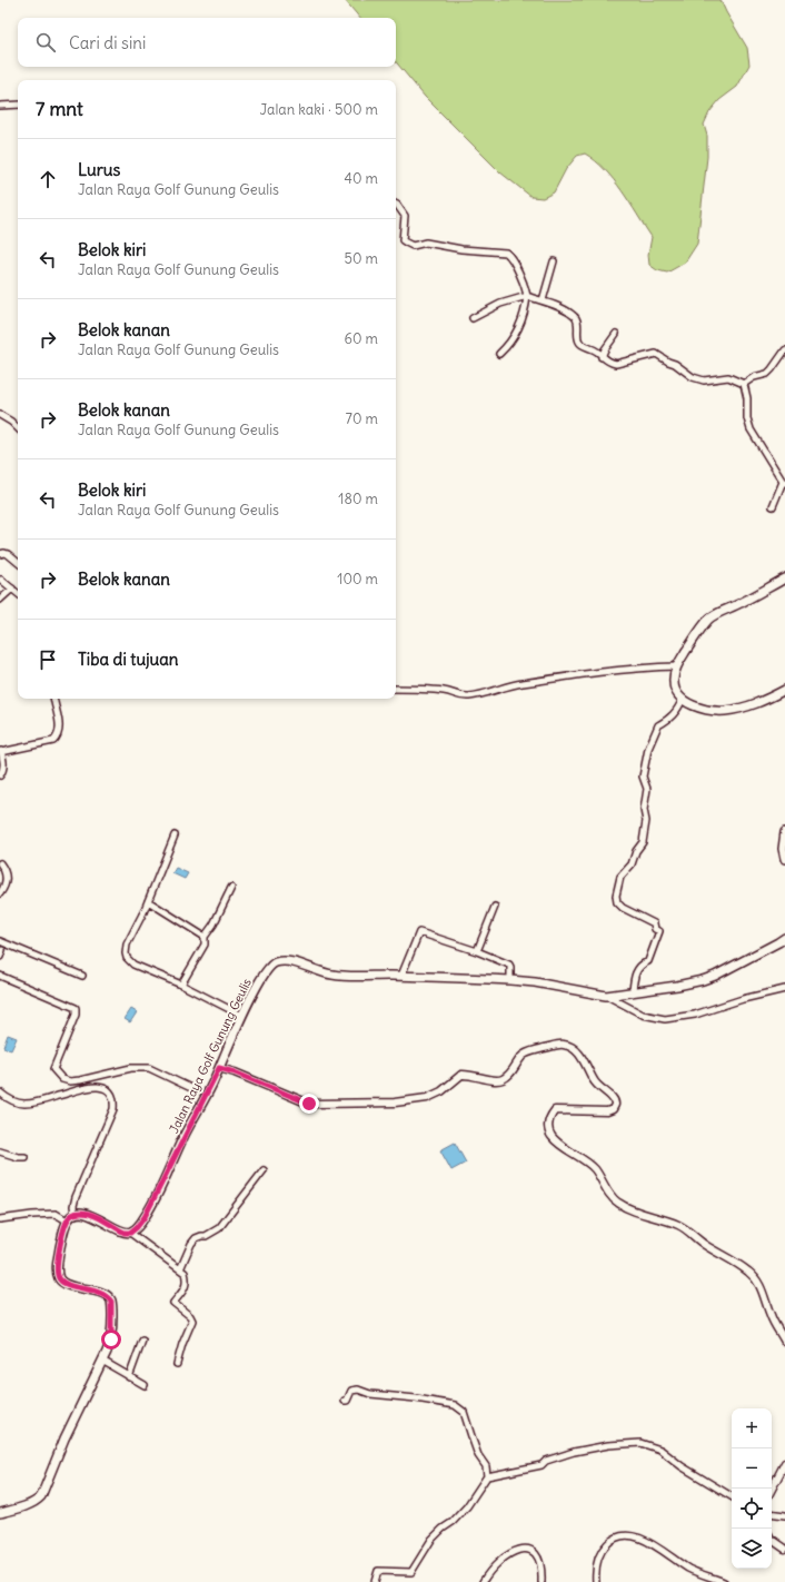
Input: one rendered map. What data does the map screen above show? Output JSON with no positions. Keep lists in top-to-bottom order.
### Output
{
  "streets": {
    "main road": ["Jalan Raya Golf Gunung Geulis"]
  },
  "page": {
    "search": "Cari di sini",
    "heading": ["7 mnt", "Jalan kaki · 500 m"],
    "list": [
      ["Lurus", "Jalan Raya Golf Gunung Geulis", "40 m"],
      ["Belok kiri", "Jalan Raya Golf Gunung Geulis", "50 m"],
      ["Belok kanan", "Jalan Raya Golf Gunung Geulis", "60 m"],
      ["Belok kanan", "Jalan Raya Golf Gunung Geulis", "70 m"],
      ["Belok kiri", "Jalan Raya Golf Gunung Geulis", "180 m"],
      ["Belok kanan", "100 m"],
      "Tiba di tujuan"
    ],
    "map_buttons": ["+", "−"]
  }
}
